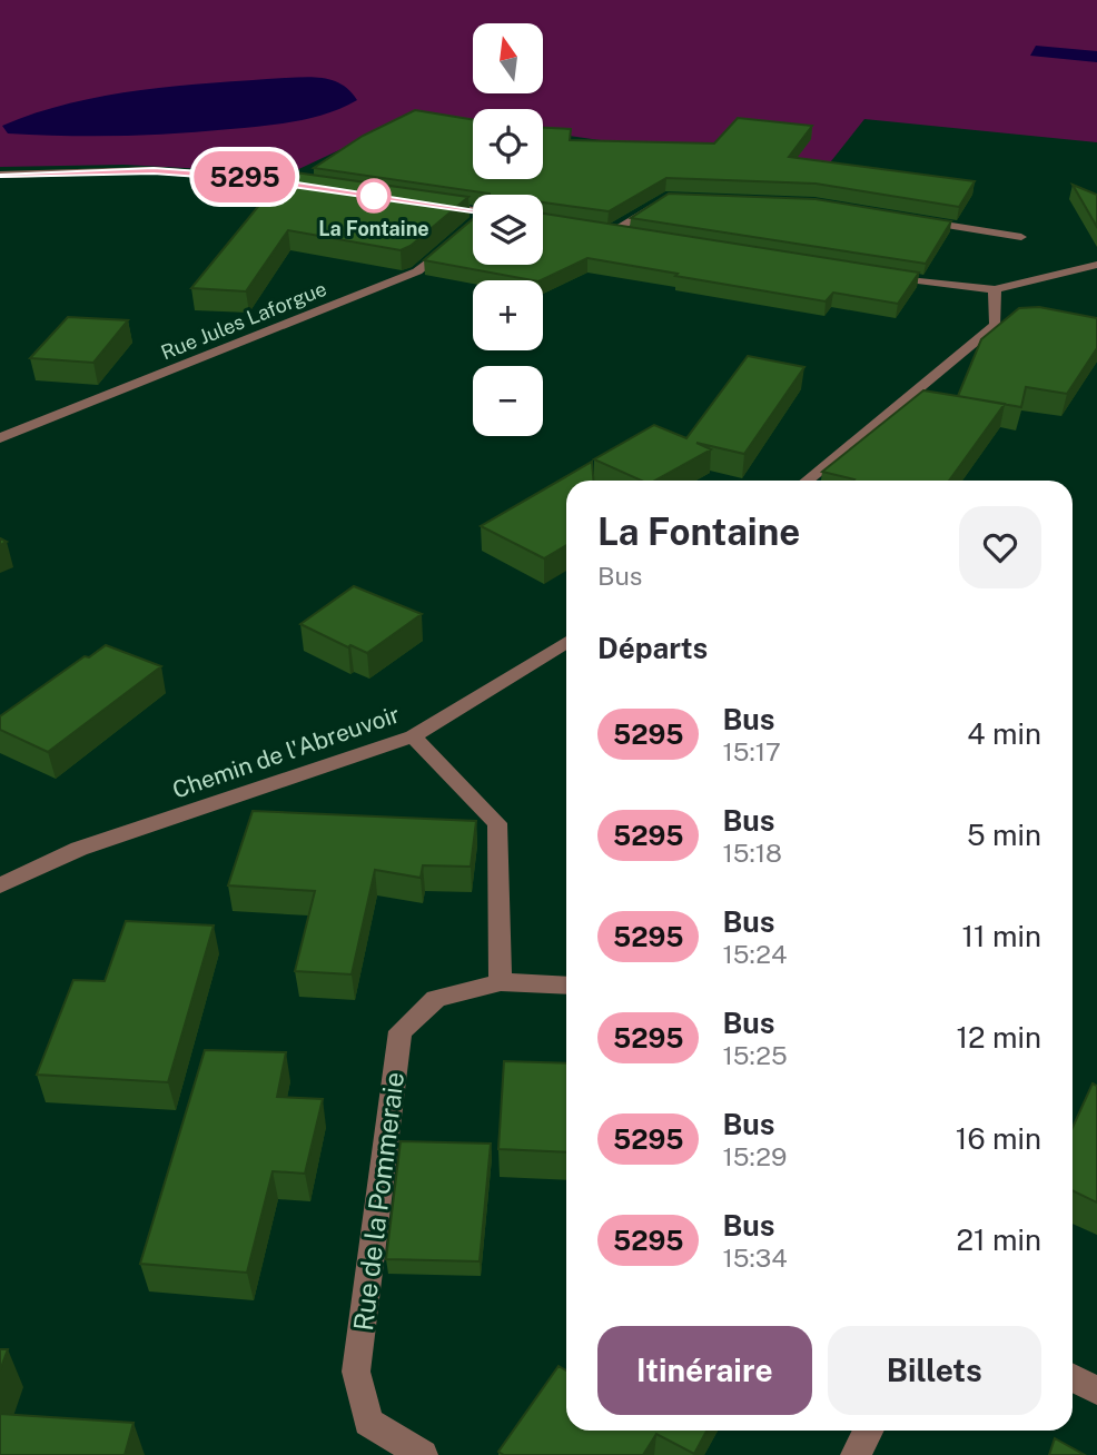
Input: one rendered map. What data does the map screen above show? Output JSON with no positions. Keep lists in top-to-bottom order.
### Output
{
  "streets": {
    "street": ["Rue Jules Laforgue", "Chemin de l'Abreuvoir", "Rue de la Pommeraie"]
  },
  "places": ["La Fontaine"],
  "lines": ["bus line 5295"],
  "north": "top",
  "page": {
    "on_map": "5295",
    "map_buttons": ["+", "−"],
    "heading": [
      ["La Fontaine", "Bus"],
      "Départs"
    ],
    "list": [
      {
        "mark": "5295",
        "name": "Bus",
        "note": "15:17",
        "value": "4 min"
      },
      {
        "mark": "5295",
        "name": "Bus",
        "note": "15:18",
        "value": "5 min"
      },
      {
        "mark": "5295",
        "name": "Bus",
        "note": "15:24",
        "value": "11 min"
      },
      {
        "mark": "5295",
        "name": "Bus",
        "note": "15:25",
        "value": "12 min"
      },
      {
        "mark": "5295",
        "name": "Bus",
        "note": "15:29",
        "value": "16 min"
      },
      {
        "mark": "5295",
        "name": "Bus",
        "note": "15:34",
        "value": "21 min"
      }
    ],
    "buttons": ["Itinéraire", "Billets"]
  }
}
